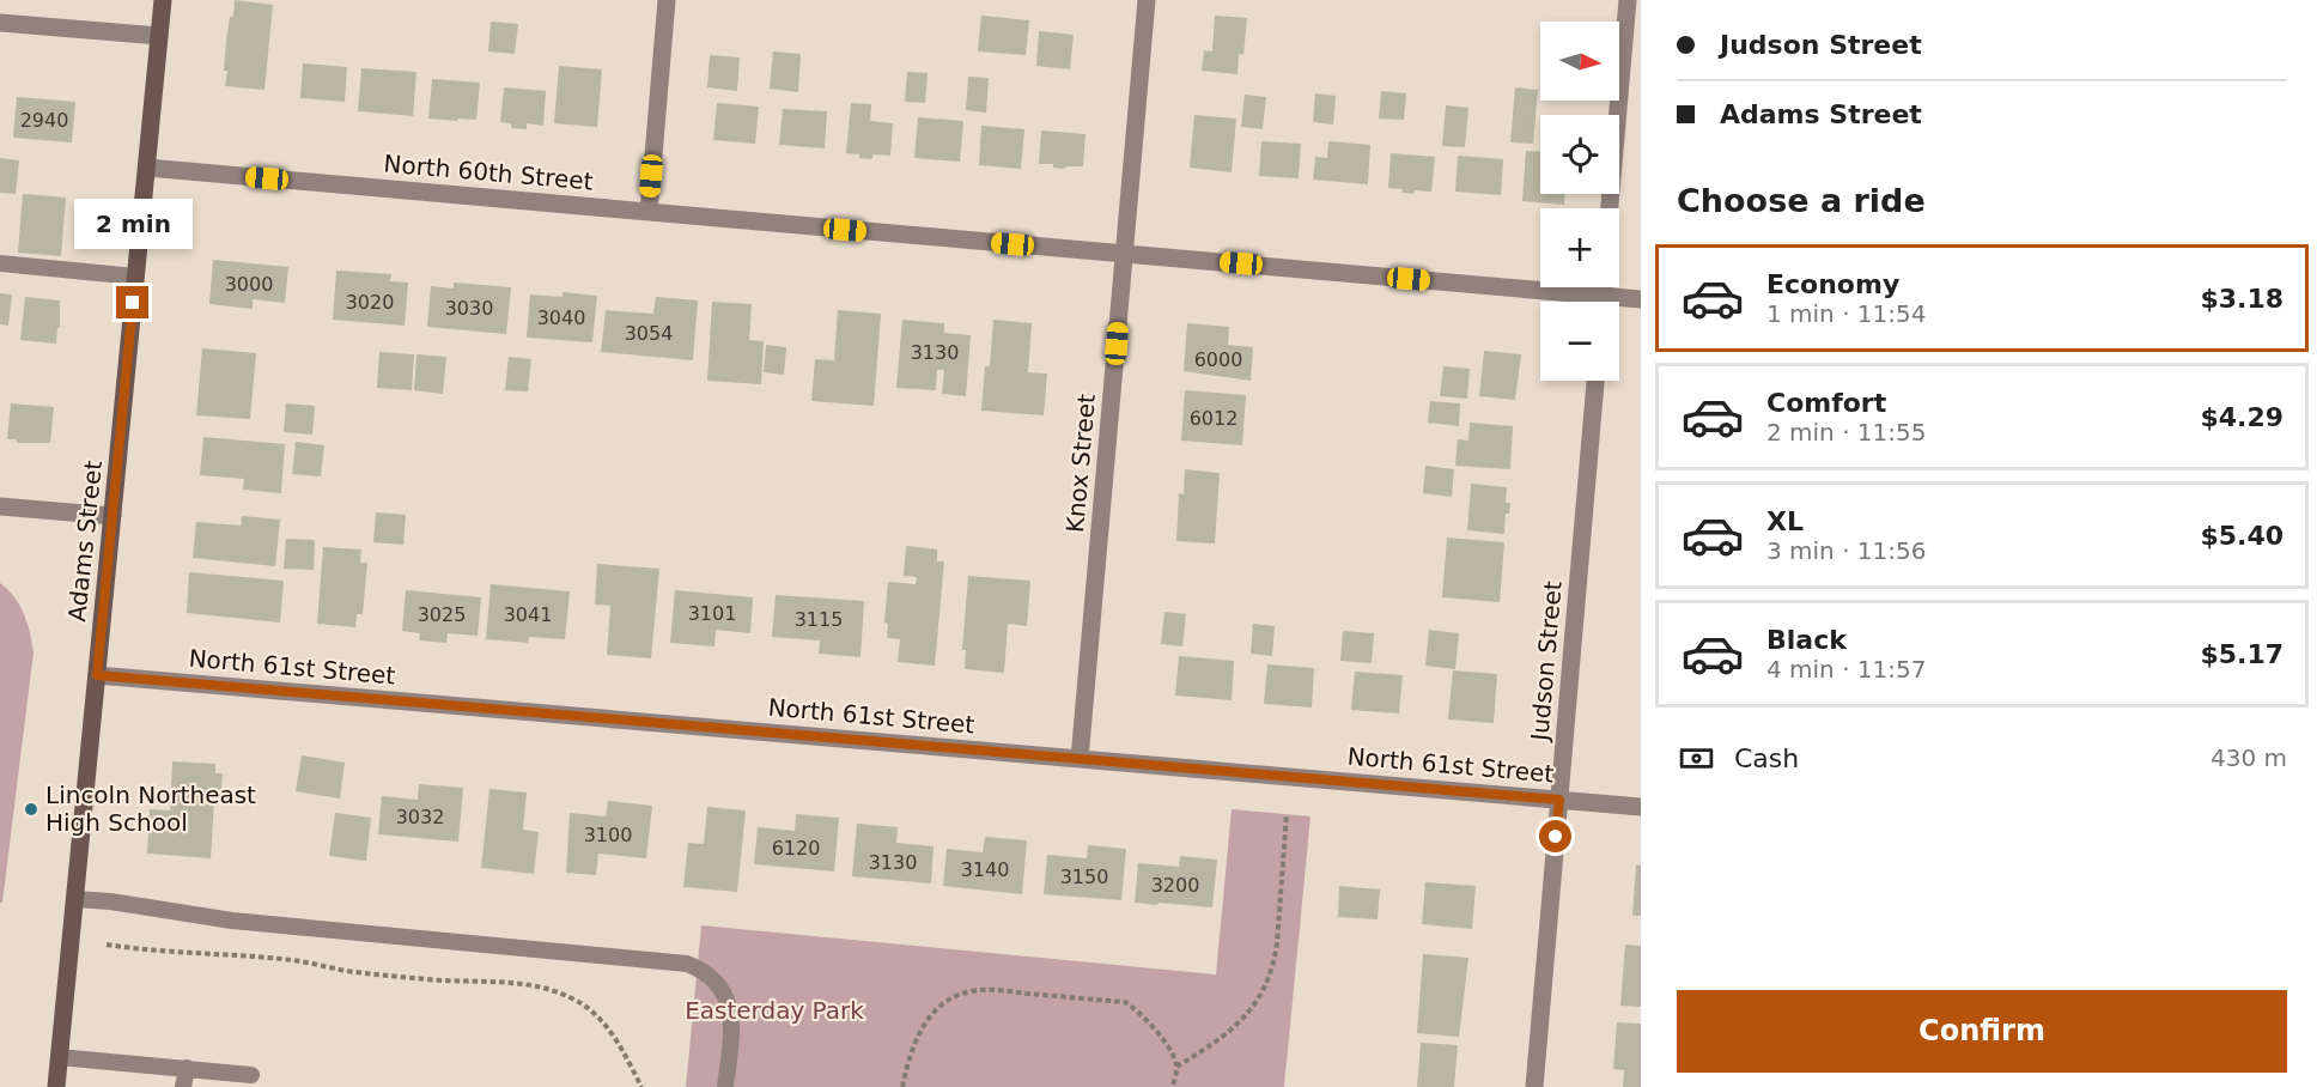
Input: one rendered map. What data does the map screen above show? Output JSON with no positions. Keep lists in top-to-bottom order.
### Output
{
  "streets": {
    "main road": ["Adams Street"],
    "street": [
      "North 60th Street",
      "Knox Street",
      "Judson Street",
      "North 61st Street"
    ]
  },
  "crossings": [
    ["North 60th Street", "Knox Street"],
    ["North 60th Street", "Adams Street"],
    ["Knox Street", "North 61st Street"],
    ["Adams Street", "North 61st Street"],
    ["Judson Street", "North 61st Street"]
  ],
  "parks": ["Easterday Park"],
  "places": ["Lincoln Northeast High School"],
  "house_numbers": [
    "2940",
    "3000",
    "3020",
    "3030",
    "3040",
    "3054",
    "3130",
    "6000",
    "6012",
    "3101",
    "3025",
    "3041",
    "3115",
    "3032",
    "3100",
    "6120",
    "3130",
    "3140",
    "3150",
    "3200"
  ],
  "north": "right",
  "page": {
    "banner": ["Judson Street", "Adams Street"],
    "map_buttons": ["+", "−"],
    "heading": "Choose a ride",
    "bubble": "2 min",
    "list": [
      {
        "name": "Economy",
        "note": "1 min · 11:54",
        "value": "$3.18"
      },
      {
        "name": "Comfort",
        "note": "2 min · 11:55",
        "value": "$4.29"
      },
      {
        "name": "XL",
        "note": "3 min · 11:56",
        "value": "$5.40"
      },
      {
        "name": "Black",
        "note": "4 min · 11:57",
        "value": "$5.17"
      }
    ],
    "pay": ["Cash", "430 m"],
    "buttons": "Confirm"
  }
}
